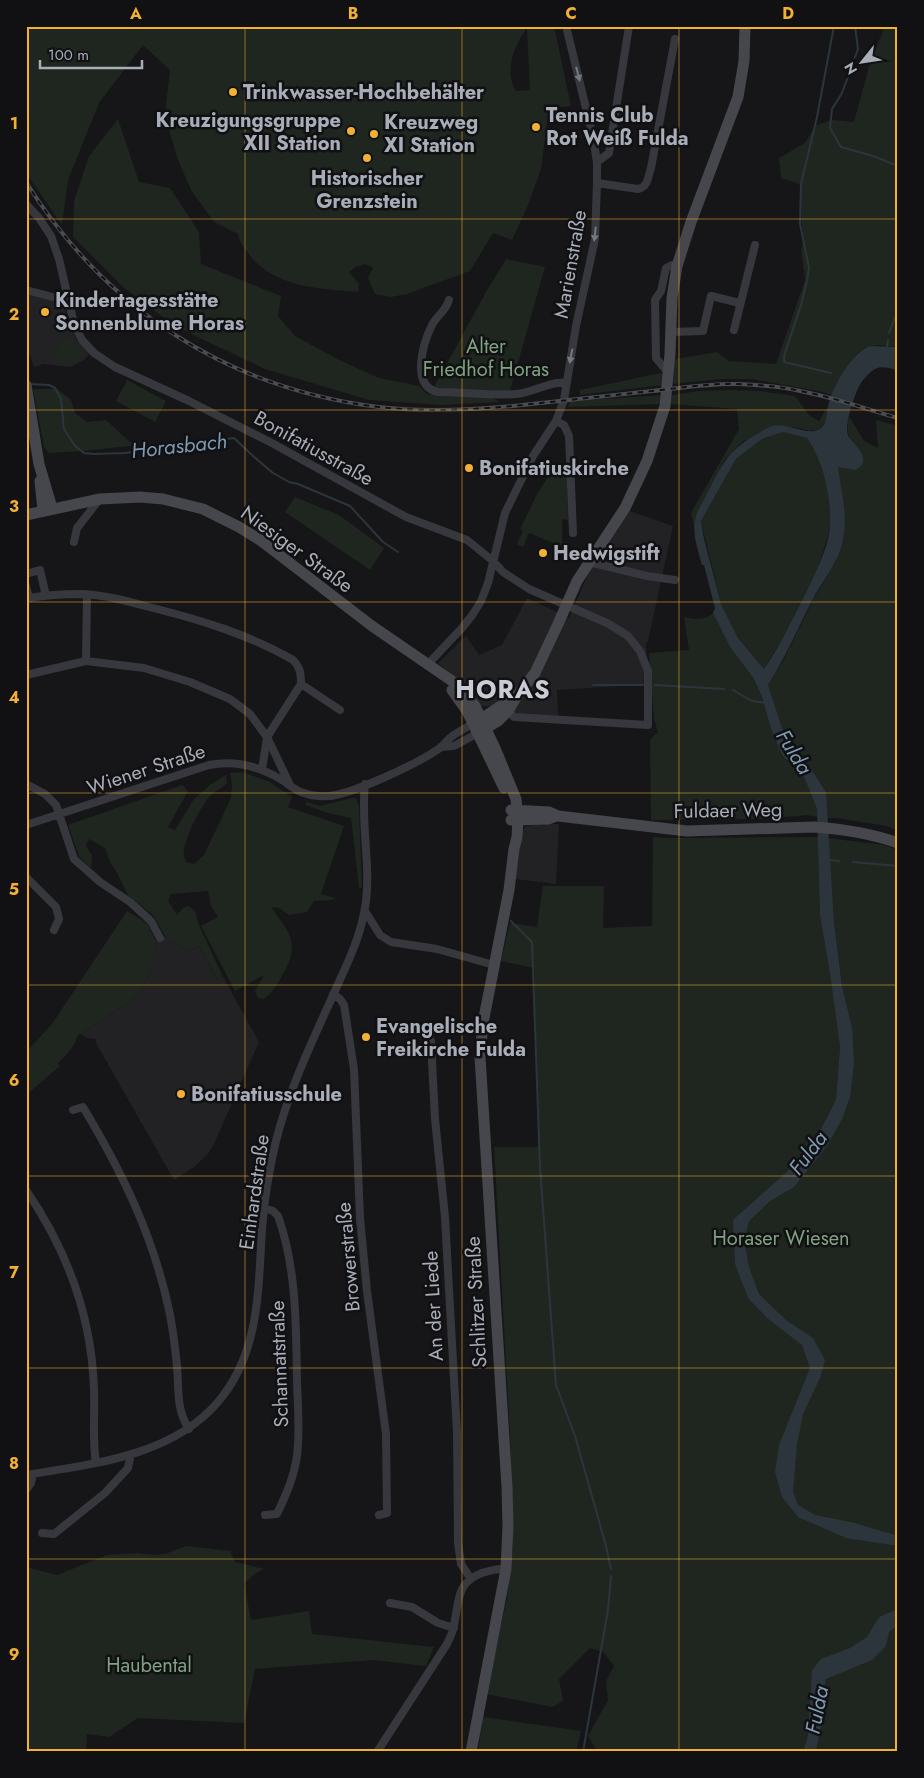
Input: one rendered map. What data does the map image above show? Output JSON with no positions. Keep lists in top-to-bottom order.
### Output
{
  "streets": {
    "main road": ["Niesiger Straße", "Fuldaer Weg", "Schlitzer Straße"],
    "street": [
      "Marienstraße",
      "Bonifatiusstraße",
      "Wiener Straße",
      "Einhardstraße",
      "Browerstraße",
      "An der Liede",
      "Schannatstraße"
    ]
  },
  "crossings": [
    ["Marienstraße", "Bonifatiusstraße"],
    ["Marienstraße", "Niesiger Straße"],
    ["Niesiger Straße", "Wiener Straße"],
    ["Niesiger Straße", "Schlitzer Straße"],
    ["Wiener Straße", "Einhardstraße"],
    ["Wiener Straße", "Schlitzer Straße"],
    ["Fuldaer Weg", "Schlitzer Straße"],
    ["Einhardstraße", "Browerstraße"],
    ["Einhardstraße", "Schannatstraße"]
  ],
  "districts": ["HORAS"],
  "water": ["Horasbach", "Fulda"],
  "parks": ["Alter Friedhof Horas", "Horaser Wiesen", "Haubental"],
  "places": [
    "Trinkwasser-Hochbehälter",
    "Tennis Club Rot Weiß Fulda",
    "Kreuzigungsgruppe XII Station",
    "Kreuzweg XI Station",
    "Historischer Grenzstein",
    "Kindertagesstätte Sonnenblume Horas",
    "Bonifatiuskirche",
    "Hedwigstift",
    "Evangelische Freikirche Fulda",
    "Bonifatiusschule"
  ],
  "scale_bar": "100 m",
  "north": "bottom left",
  "grid": {
    "columns": [
      "A",
      "B",
      "C",
      "D"
    ],
    "rows": [
      "1",
      "2",
      "3",
      "4",
      "5",
      "6",
      "7",
      "8",
      "9"
    ]
  }
}
